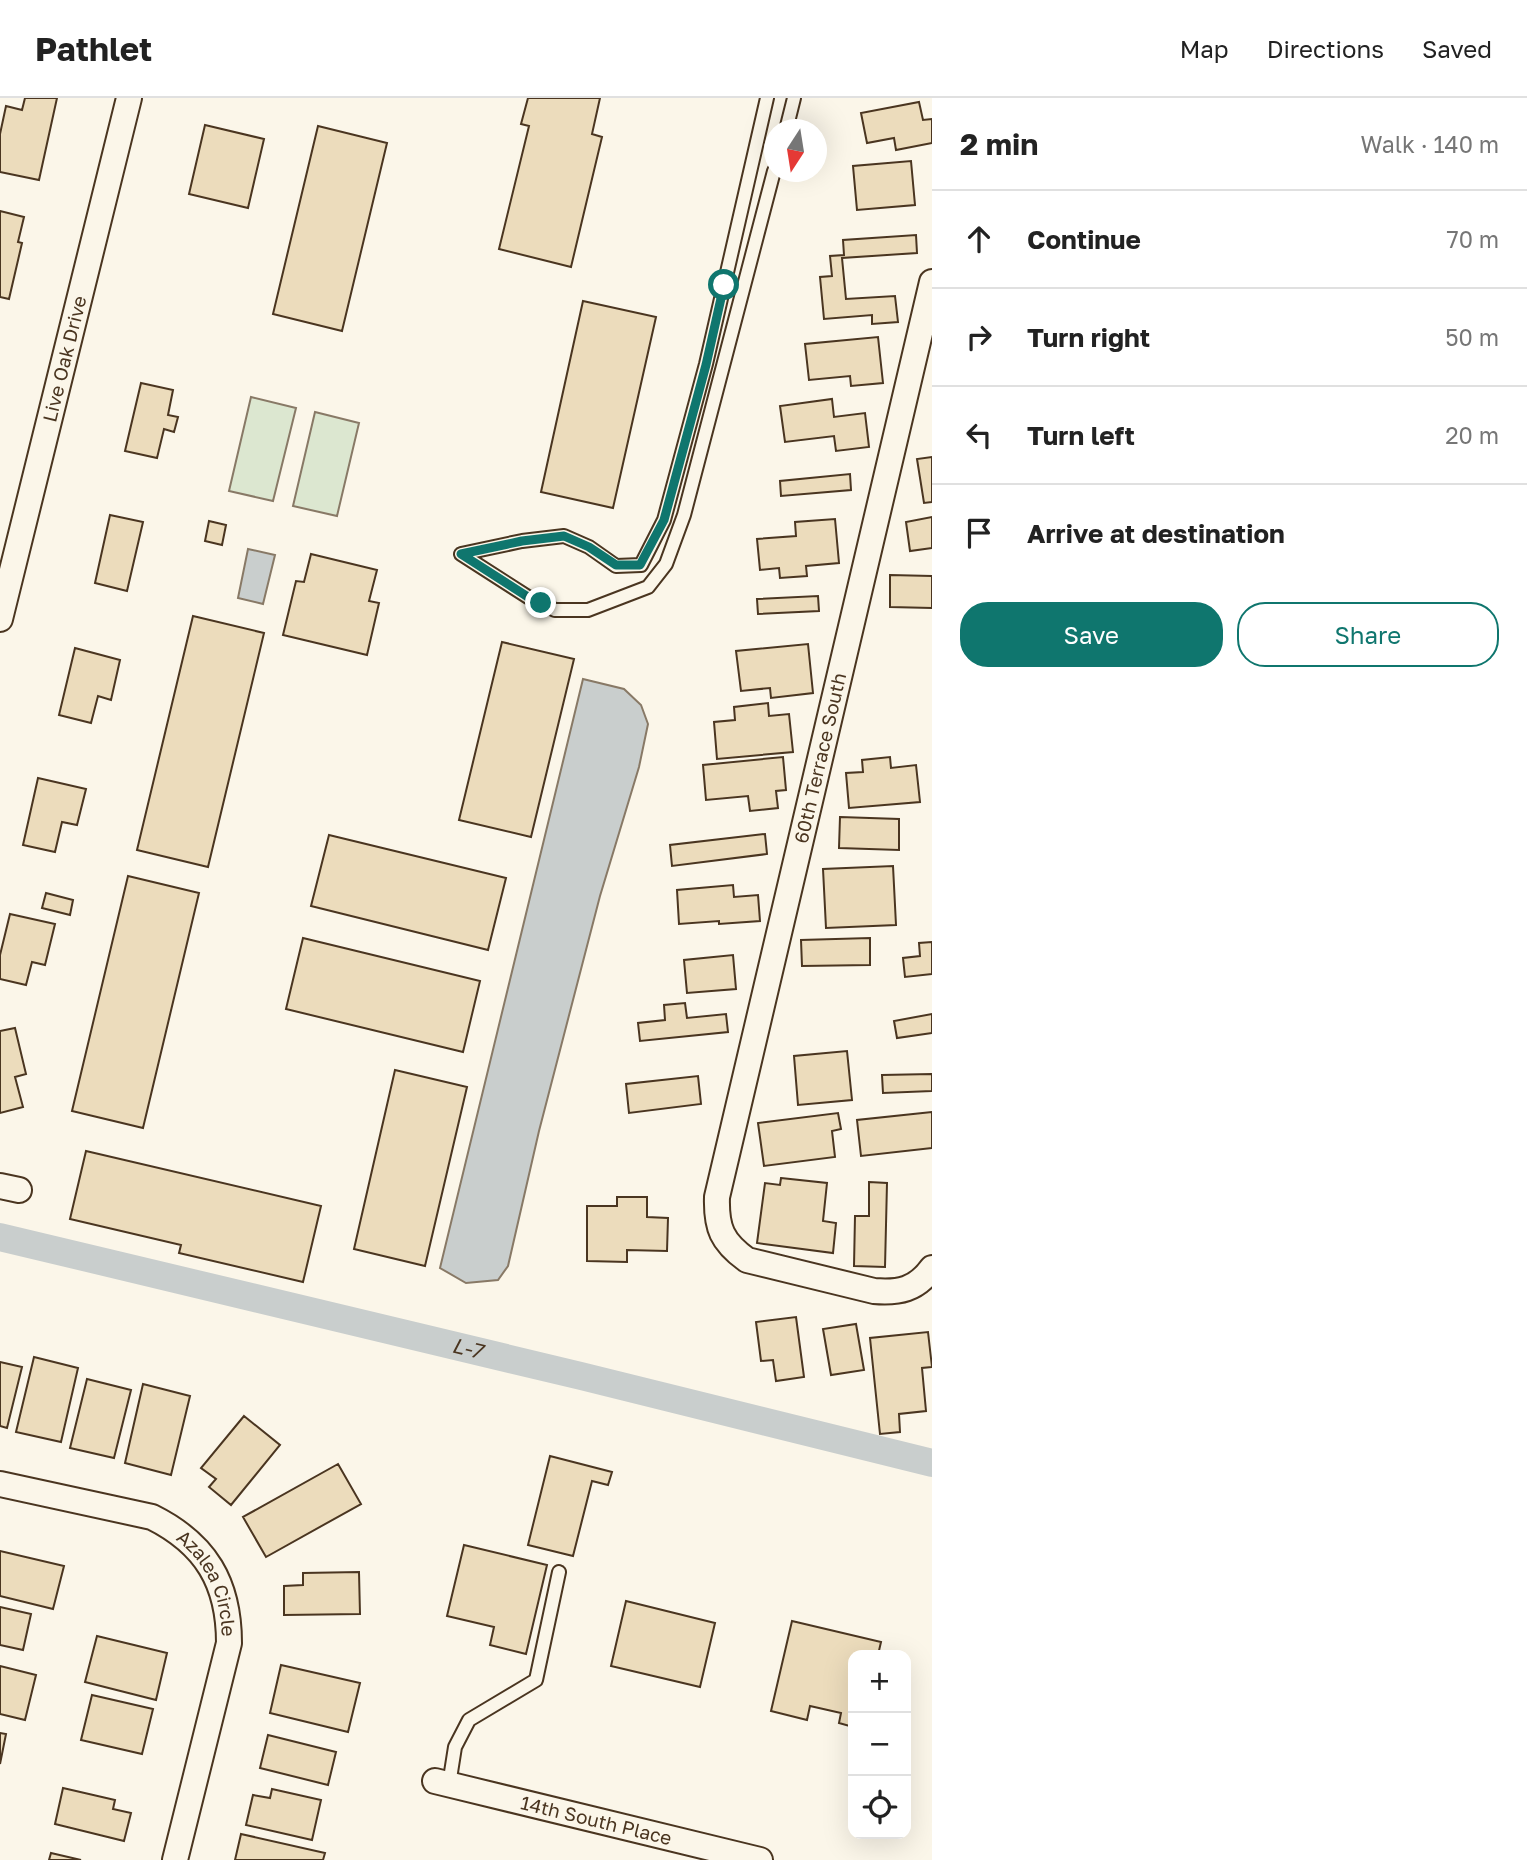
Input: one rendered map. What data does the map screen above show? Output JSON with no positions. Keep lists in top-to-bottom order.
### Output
{
  "streets": {
    "street": [
      "Live Oak Drive",
      "60th Terrace South",
      "Azalea Circle",
      "14th South Place"
    ]
  },
  "water": ["L-7"],
  "north": "bottom",
  "page": {
    "header": "Pathlet",
    "nav": ["Map", "Directions", "Saved"],
    "heading": ["2 min", "Walk · 140 m"],
    "list": [
      ["Continue", "70 m"],
      ["Turn right", "50 m"],
      ["Turn left", "20 m"],
      "Arrive at destination"
    ],
    "buttons": ["Save", "Share"],
    "map_buttons": ["+", "−"]
  }
}
